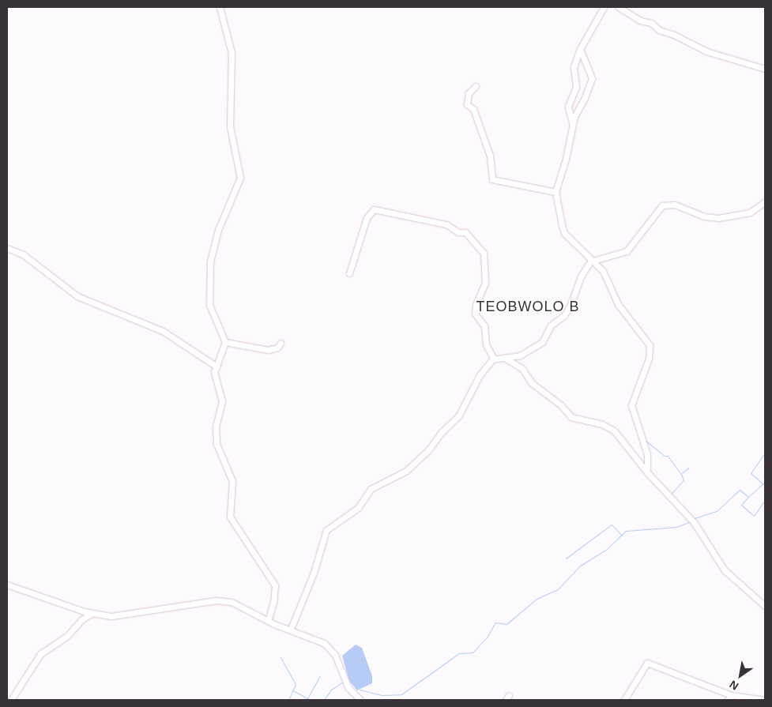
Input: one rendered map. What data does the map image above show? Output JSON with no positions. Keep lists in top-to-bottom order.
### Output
{
  "districts": ["TEOBWOLO B"],
  "north": "bottom left"
}
